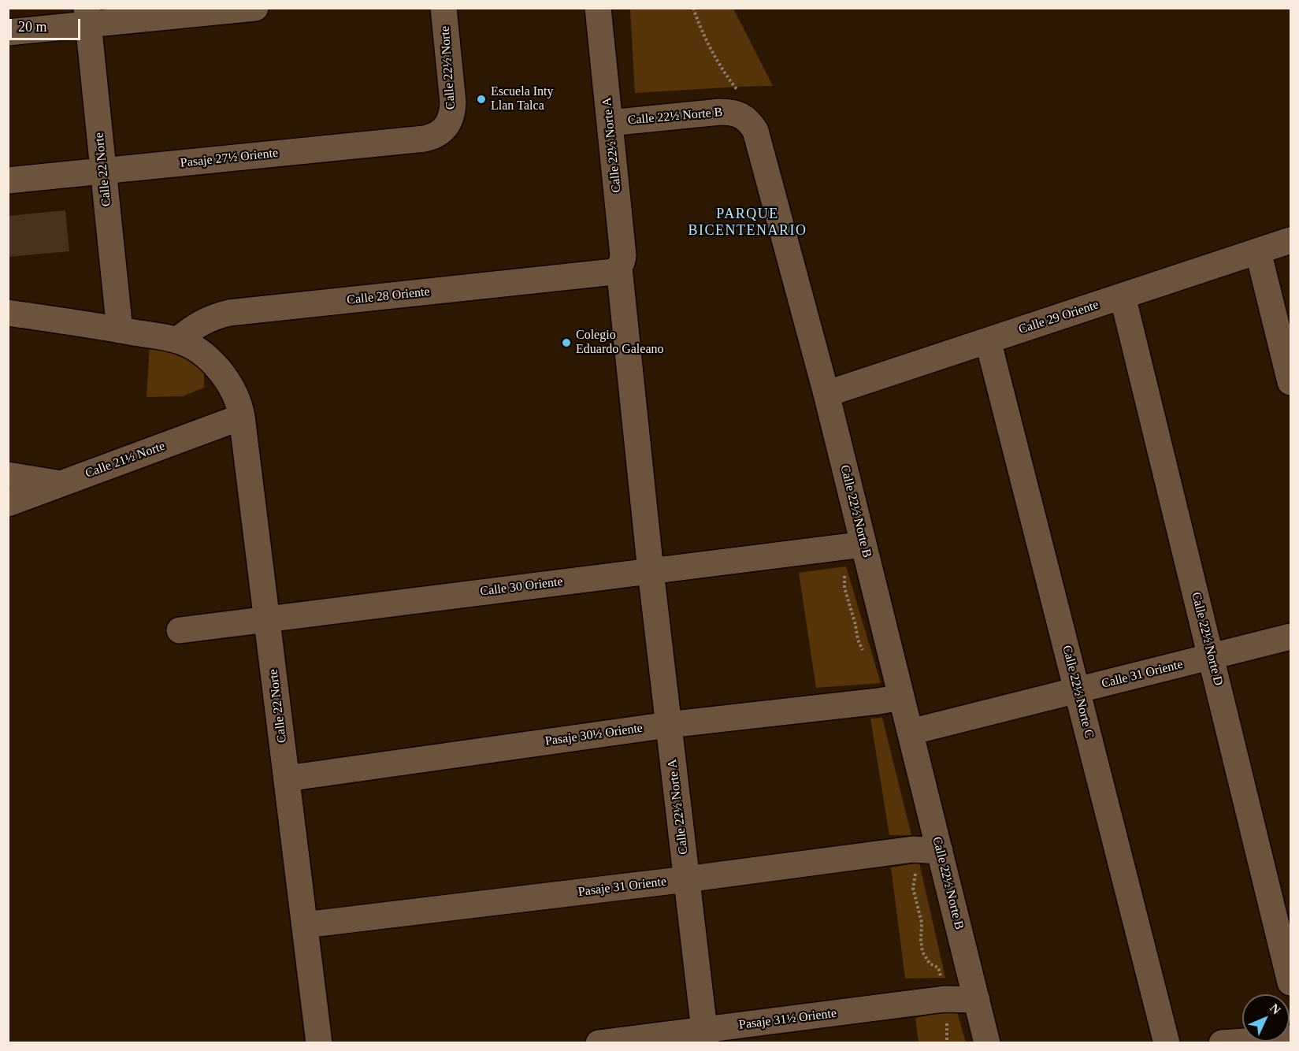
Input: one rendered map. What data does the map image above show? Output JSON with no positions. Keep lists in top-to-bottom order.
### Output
{
  "streets": {
    "street": [
      "Calle 22½ Norte",
      "Calle 22½ Norte B",
      "Calle 22½ Norte A",
      "Pasaje 27½ Oriente",
      "Calle 22 Norte",
      "Calle 28 Oriente",
      "Calle 29 Oriente",
      "Calle 21½ Norte",
      "Calle 30 Oriente",
      "Calle 22½ Norte D",
      "Calle 31 Oriente",
      "Calle 22½ Norte C",
      "Pasaje 30½ Oriente",
      "Pasaje 31 Oriente",
      "Pasaje 31½ Oriente"
    ]
  },
  "crossings": [
    ["Calle 22½ Norte", "Pasaje 27½ Oriente"],
    ["Calle 22½ Norte B", "Calle 22½ Norte A"],
    ["Calle 22½ Norte B", "Calle 29 Oriente"],
    ["Calle 22½ Norte B", "Calle 30 Oriente"],
    ["Calle 22½ Norte B", "Calle 31 Oriente"],
    ["Calle 22½ Norte B", "Pasaje 30½ Oriente"],
    ["Calle 22½ Norte B", "Pasaje 31 Oriente"],
    ["Calle 22½ Norte B", "Pasaje 31½ Oriente"],
    ["Calle 22½ Norte A", "Calle 28 Oriente"],
    ["Calle 22½ Norte A", "Calle 30 Oriente"],
    ["Calle 22½ Norte A", "Pasaje 30½ Oriente"],
    ["Calle 22½ Norte A", "Pasaje 31 Oriente"],
    ["Calle 22½ Norte A", "Pasaje 31½ Oriente"],
    ["Pasaje 27½ Oriente", "Calle 22 Norte"],
    ["Calle 22 Norte", "Calle 28 Oriente"],
    ["Calle 22 Norte", "Calle 21½ Norte"],
    ["Calle 22 Norte", "Calle 30 Oriente"],
    ["Calle 22 Norte", "Pasaje 30½ Oriente"],
    ["Calle 22 Norte", "Pasaje 31 Oriente"],
    ["Calle 29 Oriente", "Calle 22½ Norte D"],
    ["Calle 29 Oriente", "Calle 22½ Norte C"],
    ["Calle 22½ Norte D", "Calle 31 Oriente"],
    ["Calle 31 Oriente", "Calle 22½ Norte C"]
  ],
  "districts": ["PARQUE BICENTENARIO"],
  "places": ["Escuela Inty Llan Talca", "Colegio Eduardo Galeano"],
  "scale_bar": "20 m",
  "north": "top right"
}
